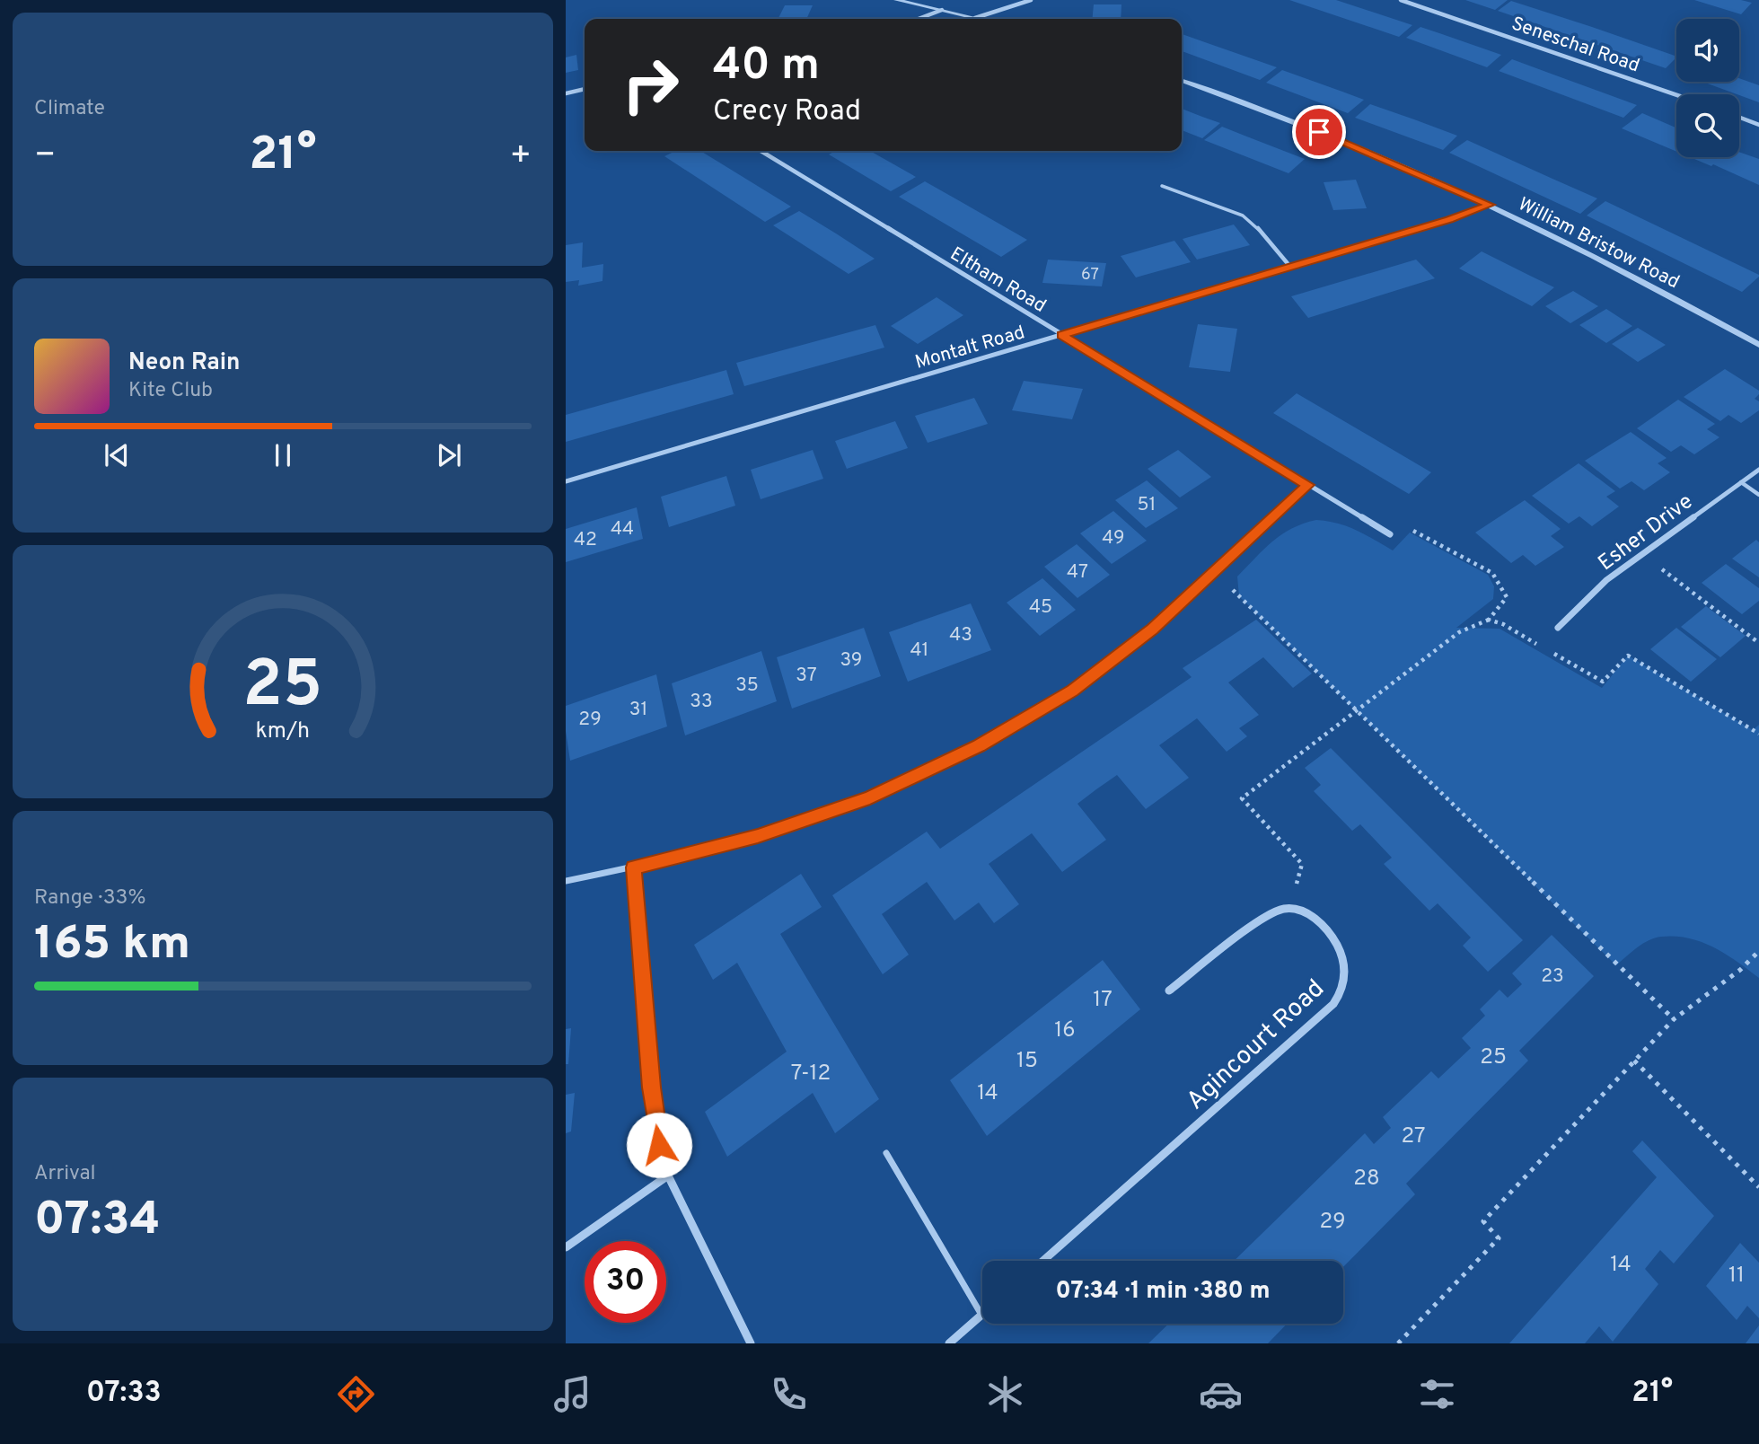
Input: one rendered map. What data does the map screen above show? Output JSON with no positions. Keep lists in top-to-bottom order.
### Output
{
  "streets": {
    "street": [
      "Seneschal Road",
      "William Bristow Road",
      "Eltham Road",
      "Montalt Road",
      "Esher Drive",
      "Agincourt Road"
    ]
  },
  "crossings": [
    ["William Bristow Road", "Montalt Road"],
    ["Eltham Road", "Montalt Road"]
  ],
  "house_numbers": [
    "67",
    "51",
    "44",
    "49",
    "42",
    "47",
    "45",
    "43",
    "41",
    "39",
    "37",
    "35",
    "33",
    "31",
    "29",
    "23",
    "17",
    "16",
    "25",
    "15",
    "7-12",
    "14",
    "27",
    "28",
    "29",
    "14",
    "11"
  ],
  "page": {
    "tile": [
      "Climate",
      ["Range · 33%", "165 km"],
      ["Arrival", "07:34"]
    ],
    "turn": ["40 m", "Crecy Road"],
    "heat": ["−", "21°", "+"],
    "song": ["Neon Rain", "Kite Club"],
    "limit": "30",
    "trip": "07:34 · 1 min · 380 m",
    "tabs": ["07:33", "21°"],
    "gauge": ["25", "km/h"]
  }
}
